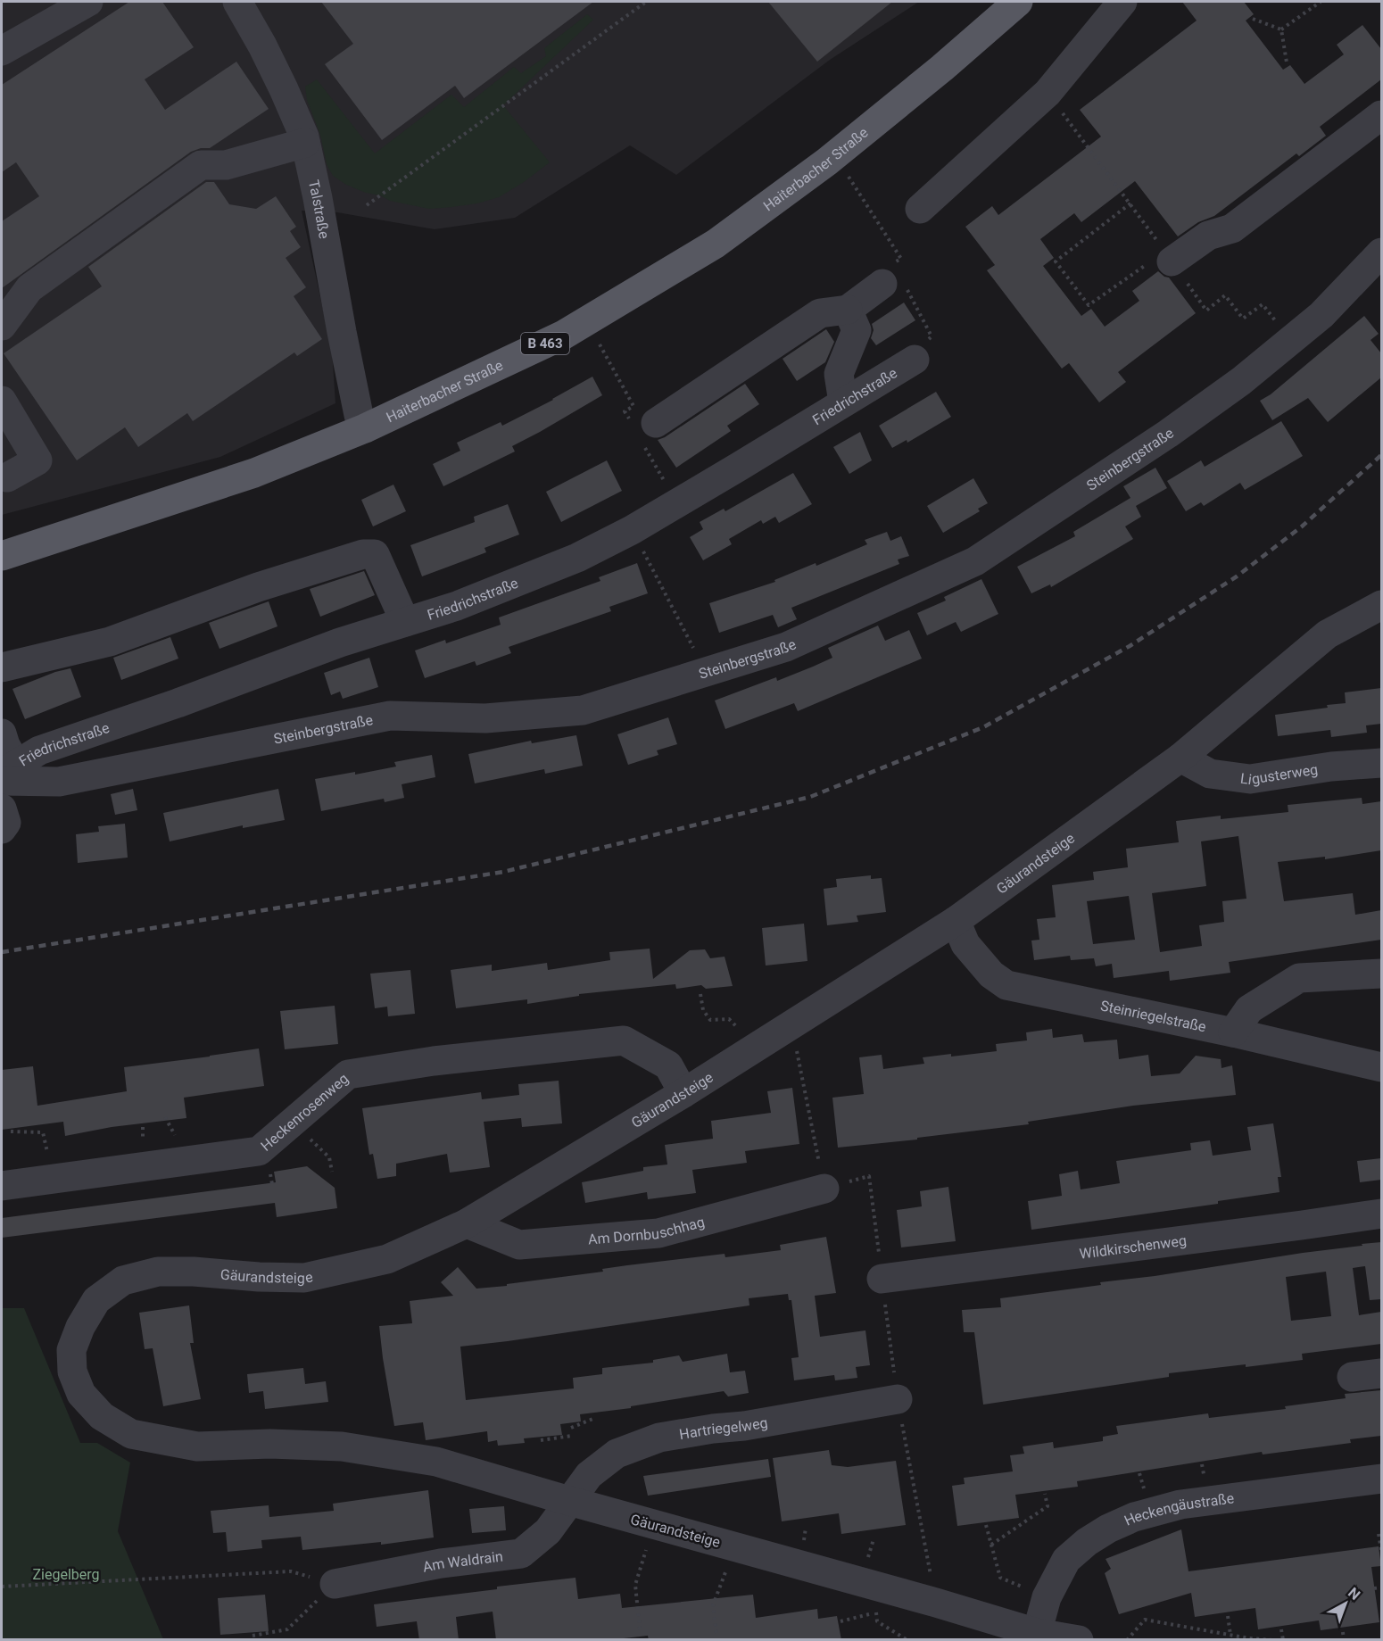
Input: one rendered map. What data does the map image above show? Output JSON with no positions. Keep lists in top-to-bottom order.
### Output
{
  "streets": {
    "main road": ["Haiterbacher Straße", "B 463"],
    "street": [
      "Talstraße",
      "Friedrichstraße",
      "Steinbergstraße",
      "Ligusterweg",
      "Gäurandsteige",
      "Steinriegelstraße",
      "Heckenrosenweg",
      "Am Dornbuschhag",
      "Wildkirschenweg",
      "Hartriegelweg",
      "Heckengäustraße",
      "Am Waldrain"
    ]
  },
  "crossings": [
    ["Haiterbacher Straße", "Talstraße"],
    ["Friedrichstraße", "Steinbergstraße"],
    ["Ligusterweg", "Gäurandsteige"],
    ["Gäurandsteige", "Steinriegelstraße"],
    ["Gäurandsteige", "Heckenrosenweg"],
    ["Gäurandsteige", "Am Dornbuschhag"],
    ["Gäurandsteige", "Hartriegelweg"],
    ["Gäurandsteige", "Heckengäustraße"],
    ["Gäurandsteige", "Am Waldrain"],
    ["Hartriegelweg", "Am Waldrain"]
  ],
  "parks": ["Ziegelberg"],
  "north": "top right"
}
